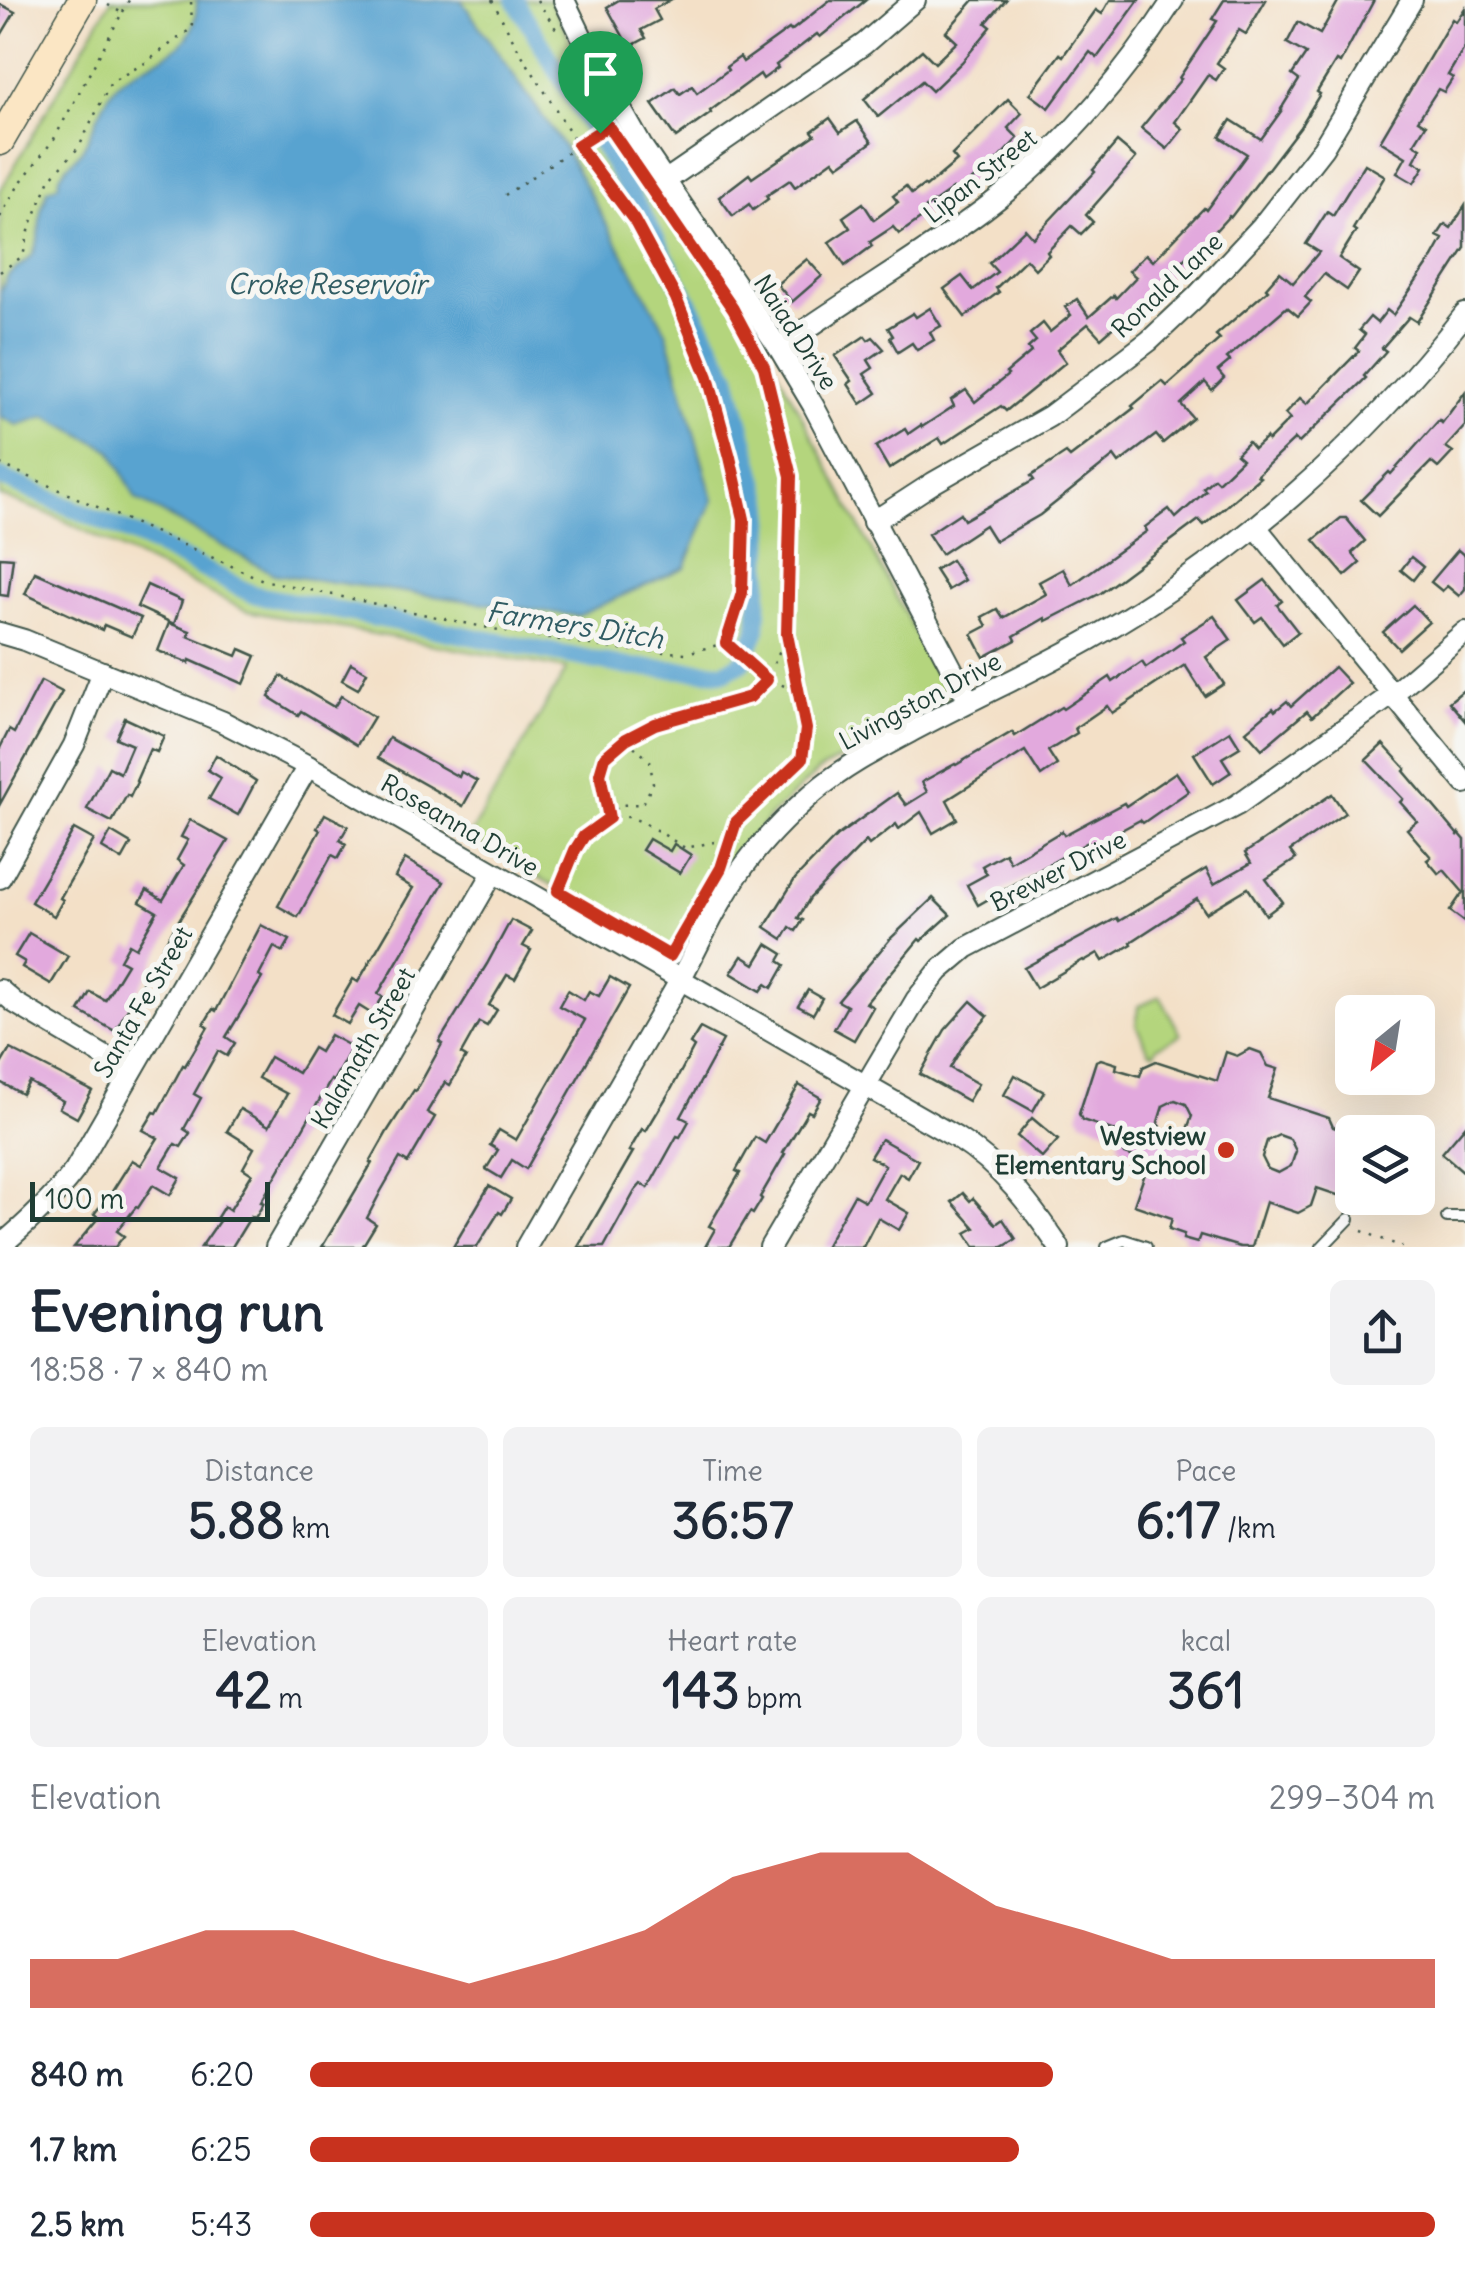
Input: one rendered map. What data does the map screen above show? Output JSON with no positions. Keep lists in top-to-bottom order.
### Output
{
  "streets": {
    "street": [
      "Lipan Street",
      "Ronald Lane",
      "Naiad Drive",
      "Livingston Drive",
      "Roseanna Drive",
      "Brewer Drive",
      "Santa Fe Street",
      "Kalamath Street"
    ]
  },
  "crossings": [
    ["Lipan Street", "Naiad Drive"],
    ["Ronald Lane", "Naiad Drive"],
    ["Naiad Drive", "Livingston Drive"],
    ["Livingston Drive", "Roseanna Drive"],
    ["Roseanna Drive", "Brewer Drive"],
    ["Roseanna Drive", "Santa Fe Street"],
    ["Roseanna Drive", "Kalamath Street"]
  ],
  "water": ["Croke Reservoir", "Farmers Ditch"],
  "places": ["Westview Elementary School"],
  "scale_bar": "100 m",
  "north": "bottom left",
  "page": {
    "scale": "100 m",
    "heading": ["Evening run", "18:58 · 7 × 840 m"],
    "stats": [
      ["Distance", "5.88 km"],
      ["Time", "36:57"],
      ["Pace", "6:17 /km"],
      ["Elevation", "42 m"],
      ["Heart rate", "143 bpm"],
      ["kcal", "361"]
    ],
    "chart": ["Elevation", "299–304 m"],
    "list": [
      {
        "name": "840 m",
        "note": "6:20"
      },
      {
        "name": "1.7 km",
        "note": "6:25"
      },
      {
        "name": "2.5 km",
        "note": "5:43"
      }
    ]
  }
}
